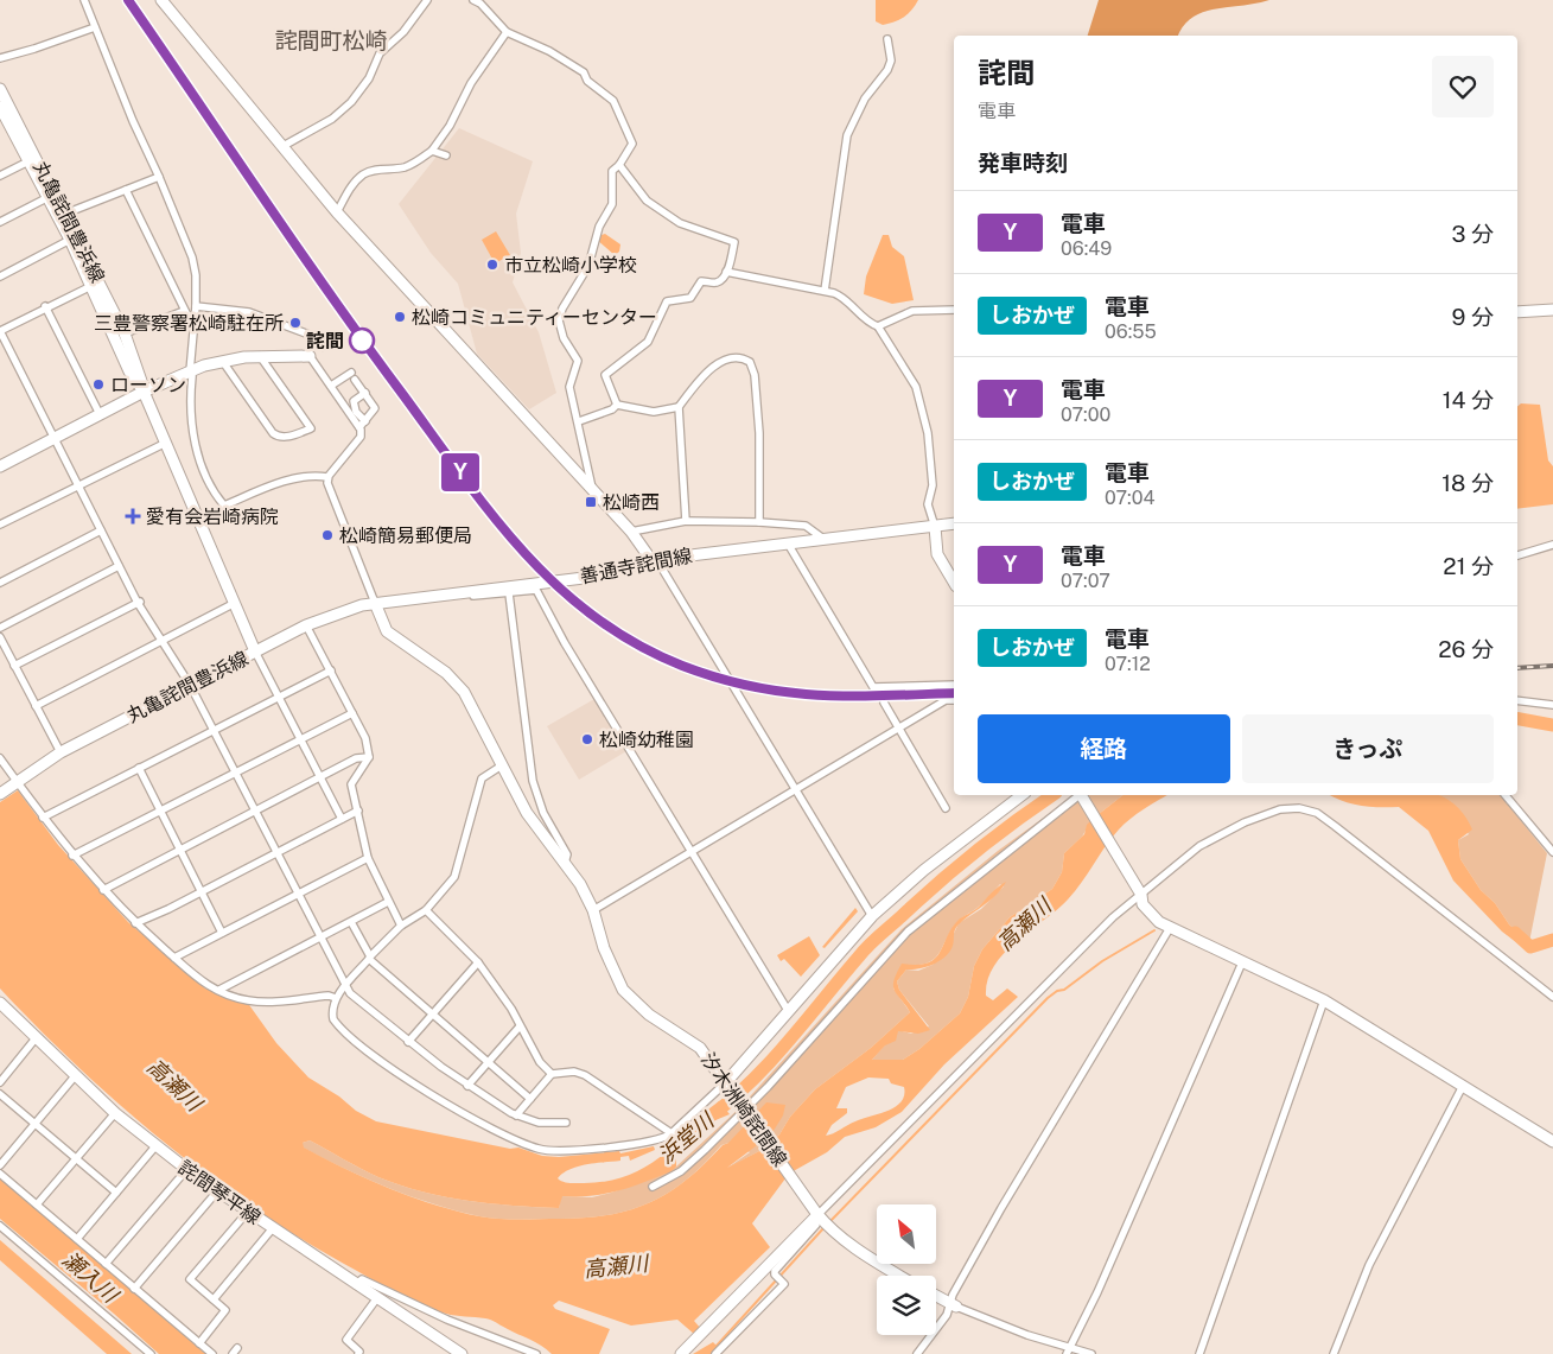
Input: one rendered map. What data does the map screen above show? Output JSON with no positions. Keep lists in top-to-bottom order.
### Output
{
  "streets": {
    "main road": [
      "丸亀詫間豊浜線",
      "善通寺詫間線",
      "汐木洲崎詫間線",
      "詫間琴平線"
    ]
  },
  "crossings": [
    ["丸亀詫間豊浜線", "善通寺詫間線"],
    ["善通寺詫間線", "汐木洲崎詫間線"]
  ],
  "districts": ["詫間町松崎"],
  "water": ["高瀬川", "浜堂川", "瀬入川"],
  "places": {
    "other": [
      "市立松崎小学校",
      "松崎コミュニティーセンター",
      "三豊警察署松崎駐在所",
      "詫間",
      "ローソン",
      "松崎簡易郵便局",
      "松崎幼稚園"
    ],
    "transit": ["松崎西"],
    "health": ["愛有会岩崎病院"]
  },
  "north": "top left",
  "page": {
    "on_map": "Y",
    "heading": [
      ["詫間", "電車"],
      "発車時刻"
    ],
    "list": [
      {
        "mark": "Y",
        "name": "電車",
        "note": "06:49",
        "value": "3 分"
      },
      {
        "mark": "しおかぜ",
        "name": "電車",
        "note": "06:55",
        "value": "9 分"
      },
      {
        "mark": "Y",
        "name": "電車",
        "note": "07:00",
        "value": "14 分"
      },
      {
        "mark": "しおかぜ",
        "name": "電車",
        "note": "07:04",
        "value": "18 分"
      },
      {
        "mark": "Y",
        "name": "電車",
        "note": "07:07",
        "value": "21 分"
      },
      {
        "mark": "しおかぜ",
        "name": "電車",
        "note": "07:12",
        "value": "26 分"
      }
    ],
    "buttons": ["経路", "きっぷ"]
  }
}
